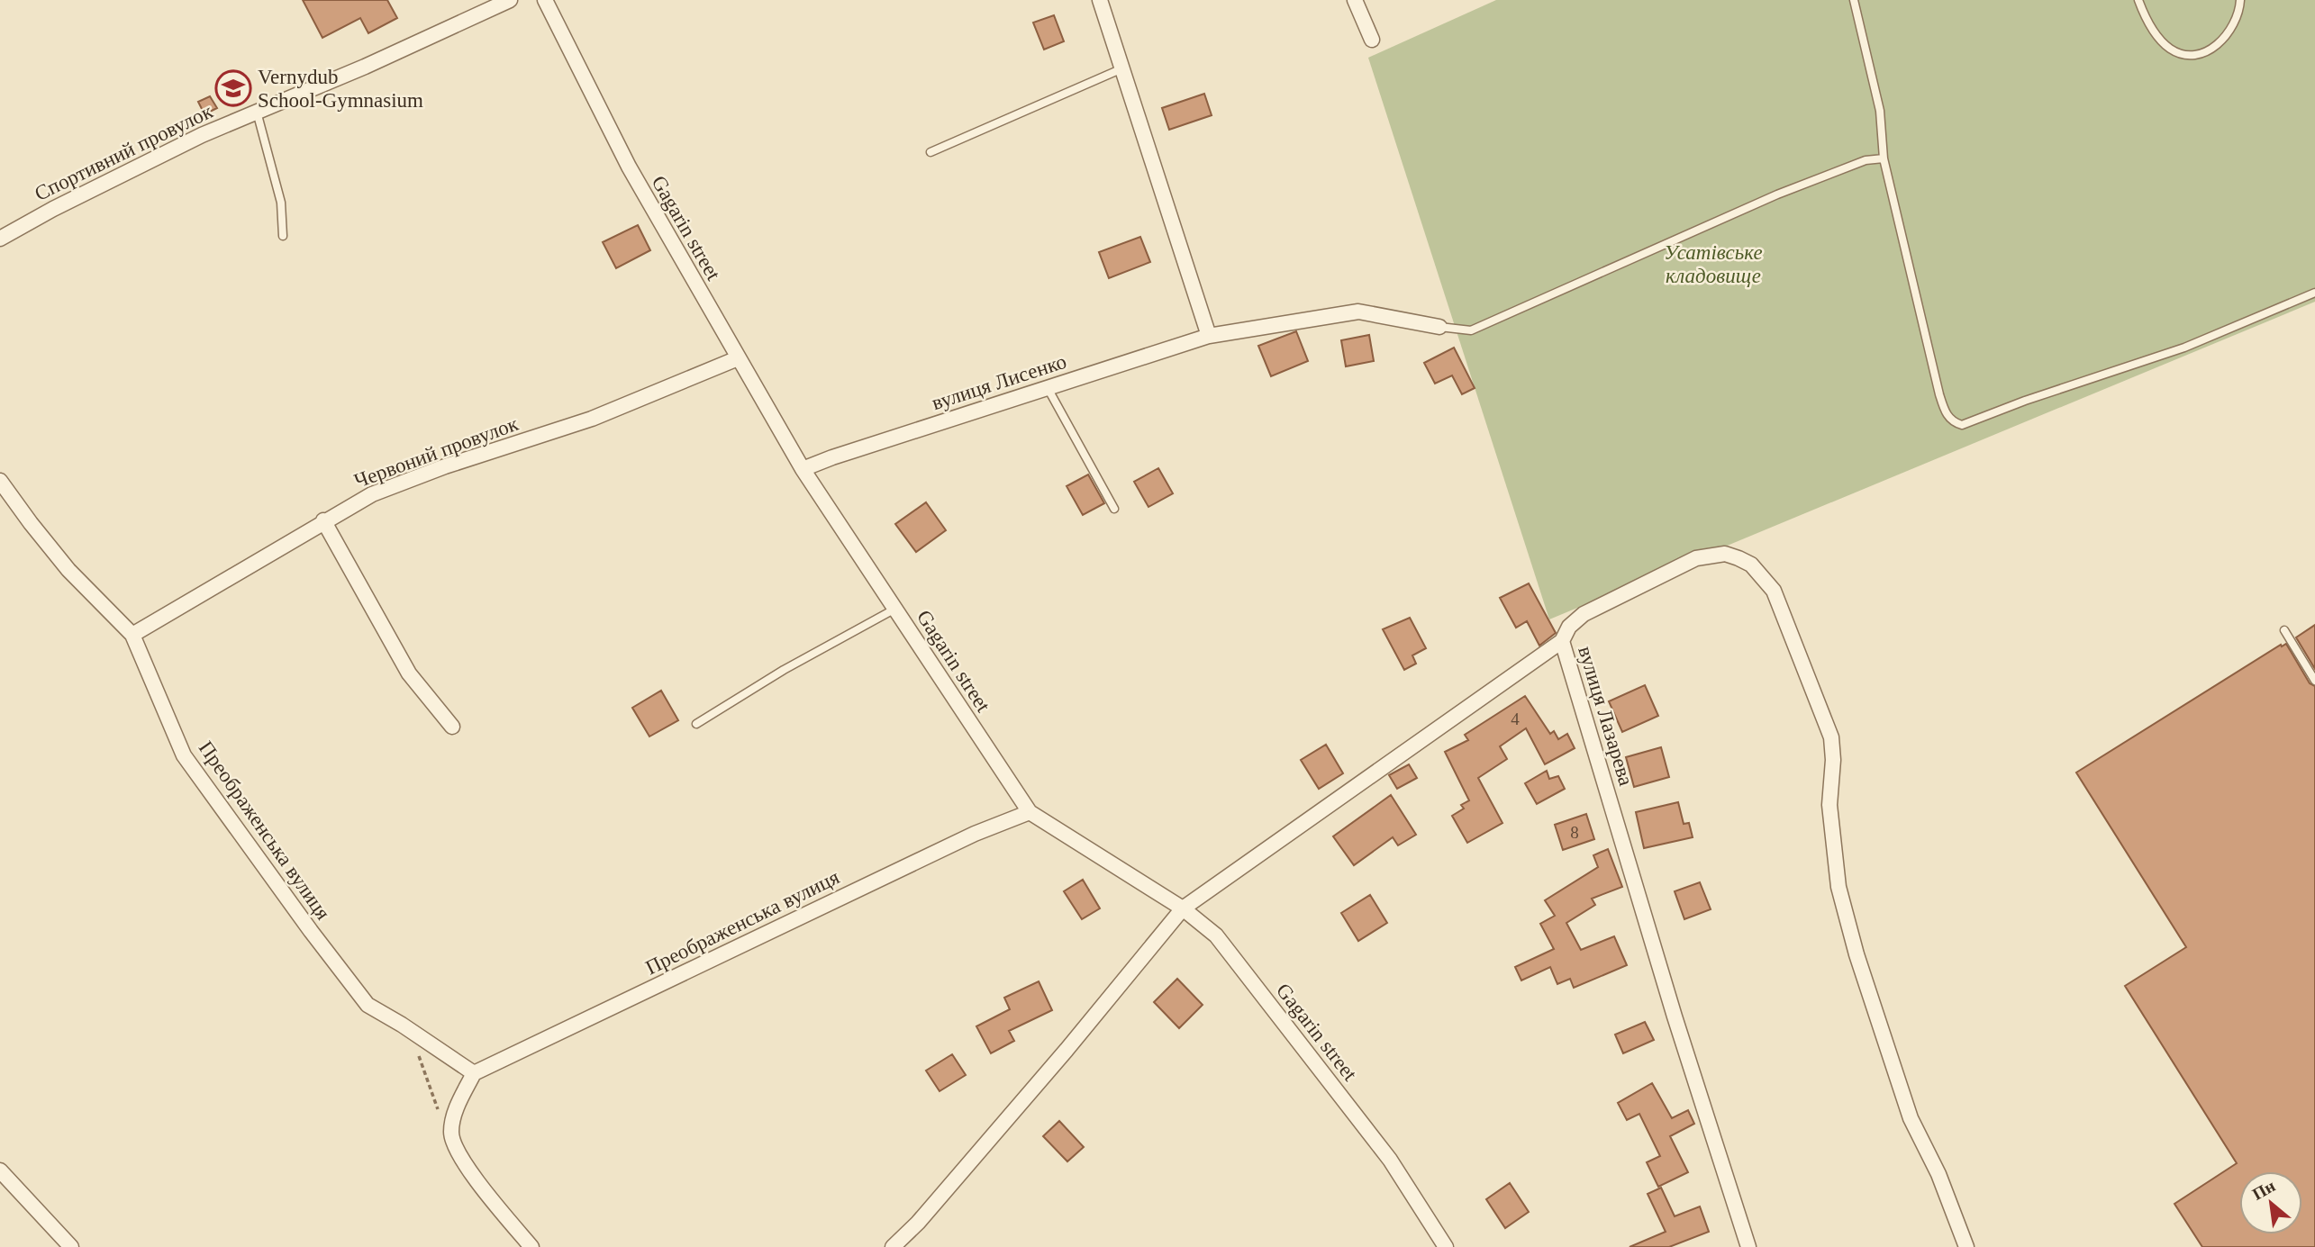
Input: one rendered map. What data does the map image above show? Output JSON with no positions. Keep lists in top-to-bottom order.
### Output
{
  "streets": {
    "street": [
      "Спортивний провулок",
      "Gagarin street",
      "вулиця Лисенко",
      "Червоний провулок",
      "вулиця Лазарева",
      "Преображенська вулиця"
    ]
  },
  "crossings": [
    ["Gagarin street", "вулиця Лисенко"],
    ["Gagarin street", "Червоний провулок"],
    ["Gagarin street", "вулиця Лазарева"],
    ["Gagarin street", "Преображенська вулиця"],
    ["Червоний провулок", "Преображенська вулиця"]
  ],
  "parks": ["Усатівське кладовище"],
  "places": {
    "school or university": ["Vernydub School-Gymnasium"]
  },
  "house_numbers": ["4", "8"],
  "north": "top left"
}
